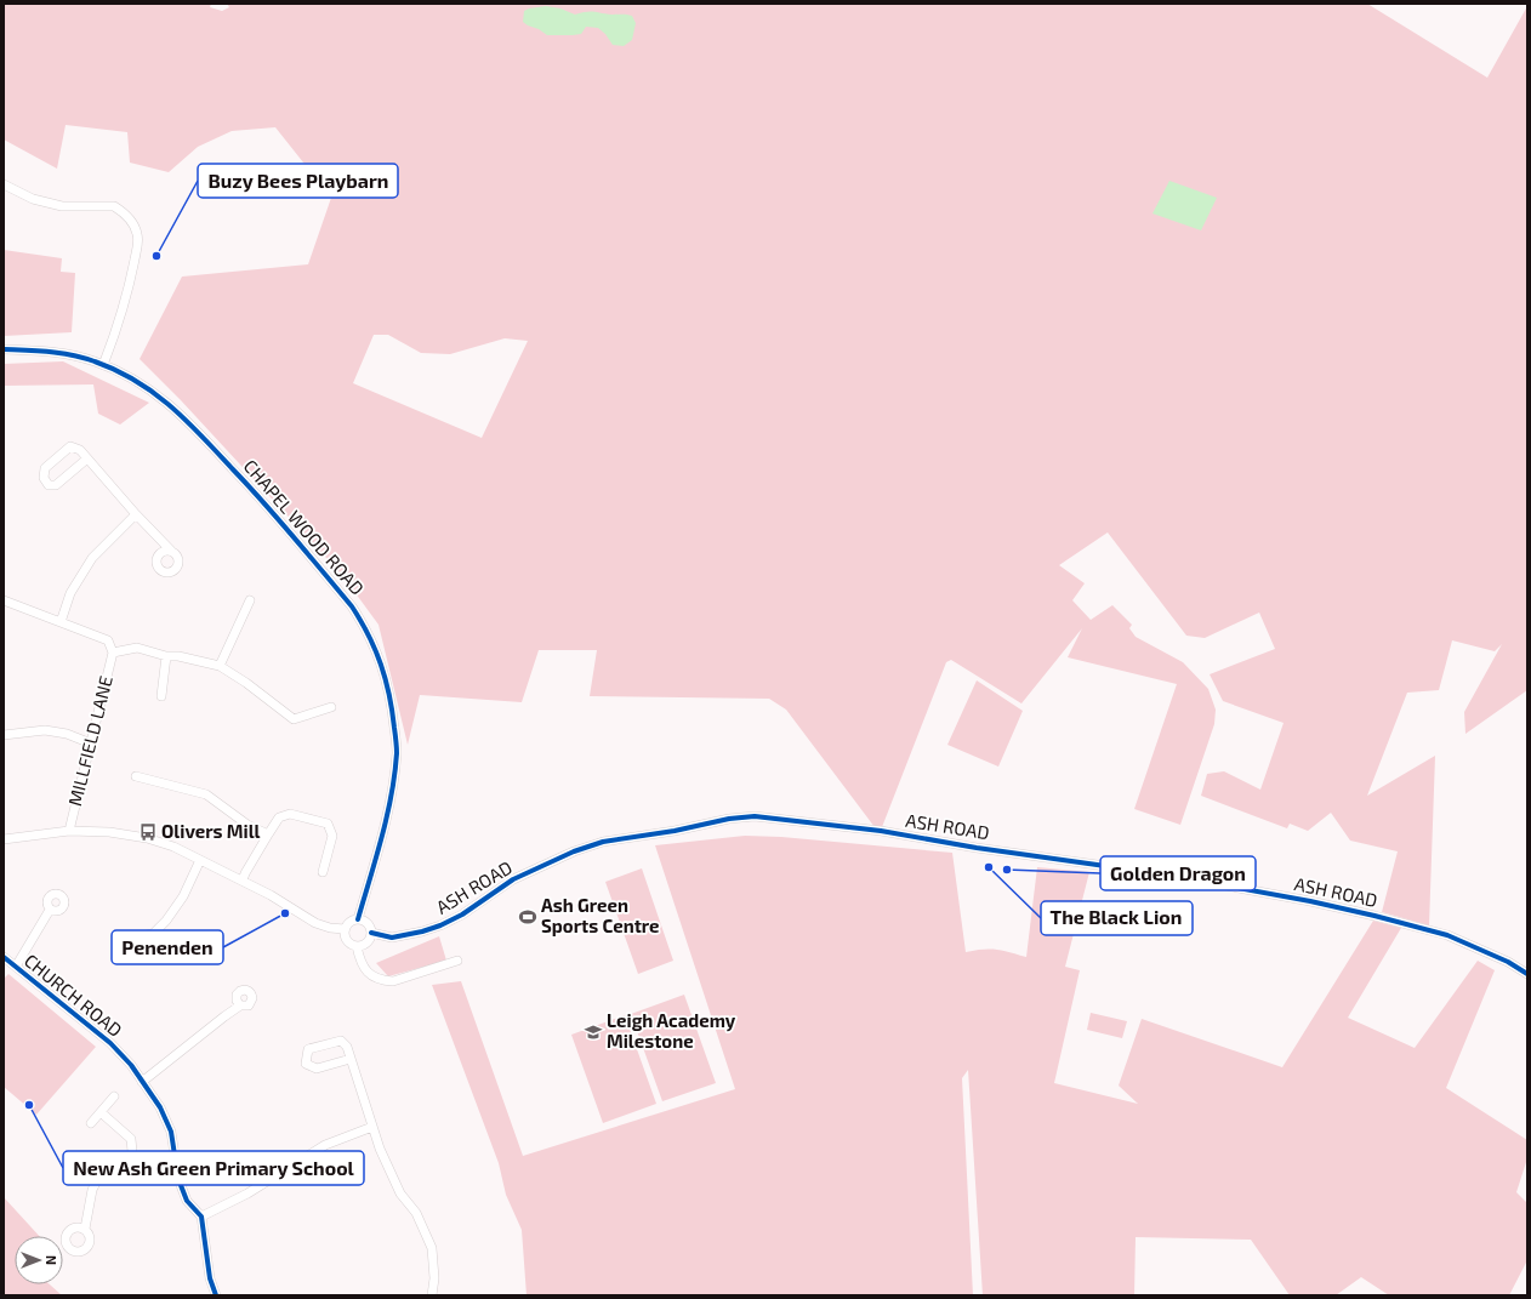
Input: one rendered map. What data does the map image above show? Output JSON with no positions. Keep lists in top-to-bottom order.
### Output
{
  "streets": {
    "street": [
      "CHAPEL WOOD ROAD",
      "MILLFIELD LANE",
      "ASH ROAD",
      "CHURCH ROAD"
    ]
  },
  "crossings": [
    ["CHAPEL WOOD ROAD", "ASH ROAD"]
  ],
  "places": {
    "other": [
      "Buzy Bees Playbarn",
      "The Black Lion",
      "Golden Dragon",
      "Penenden",
      "New Ash Green Primary School"
    ],
    "bus stop": ["Olivers Mill"],
    "sports": ["Ash Green Sports Centre"],
    "school or university": ["Leigh Academy Milestone"]
  },
  "north": "right"
}
